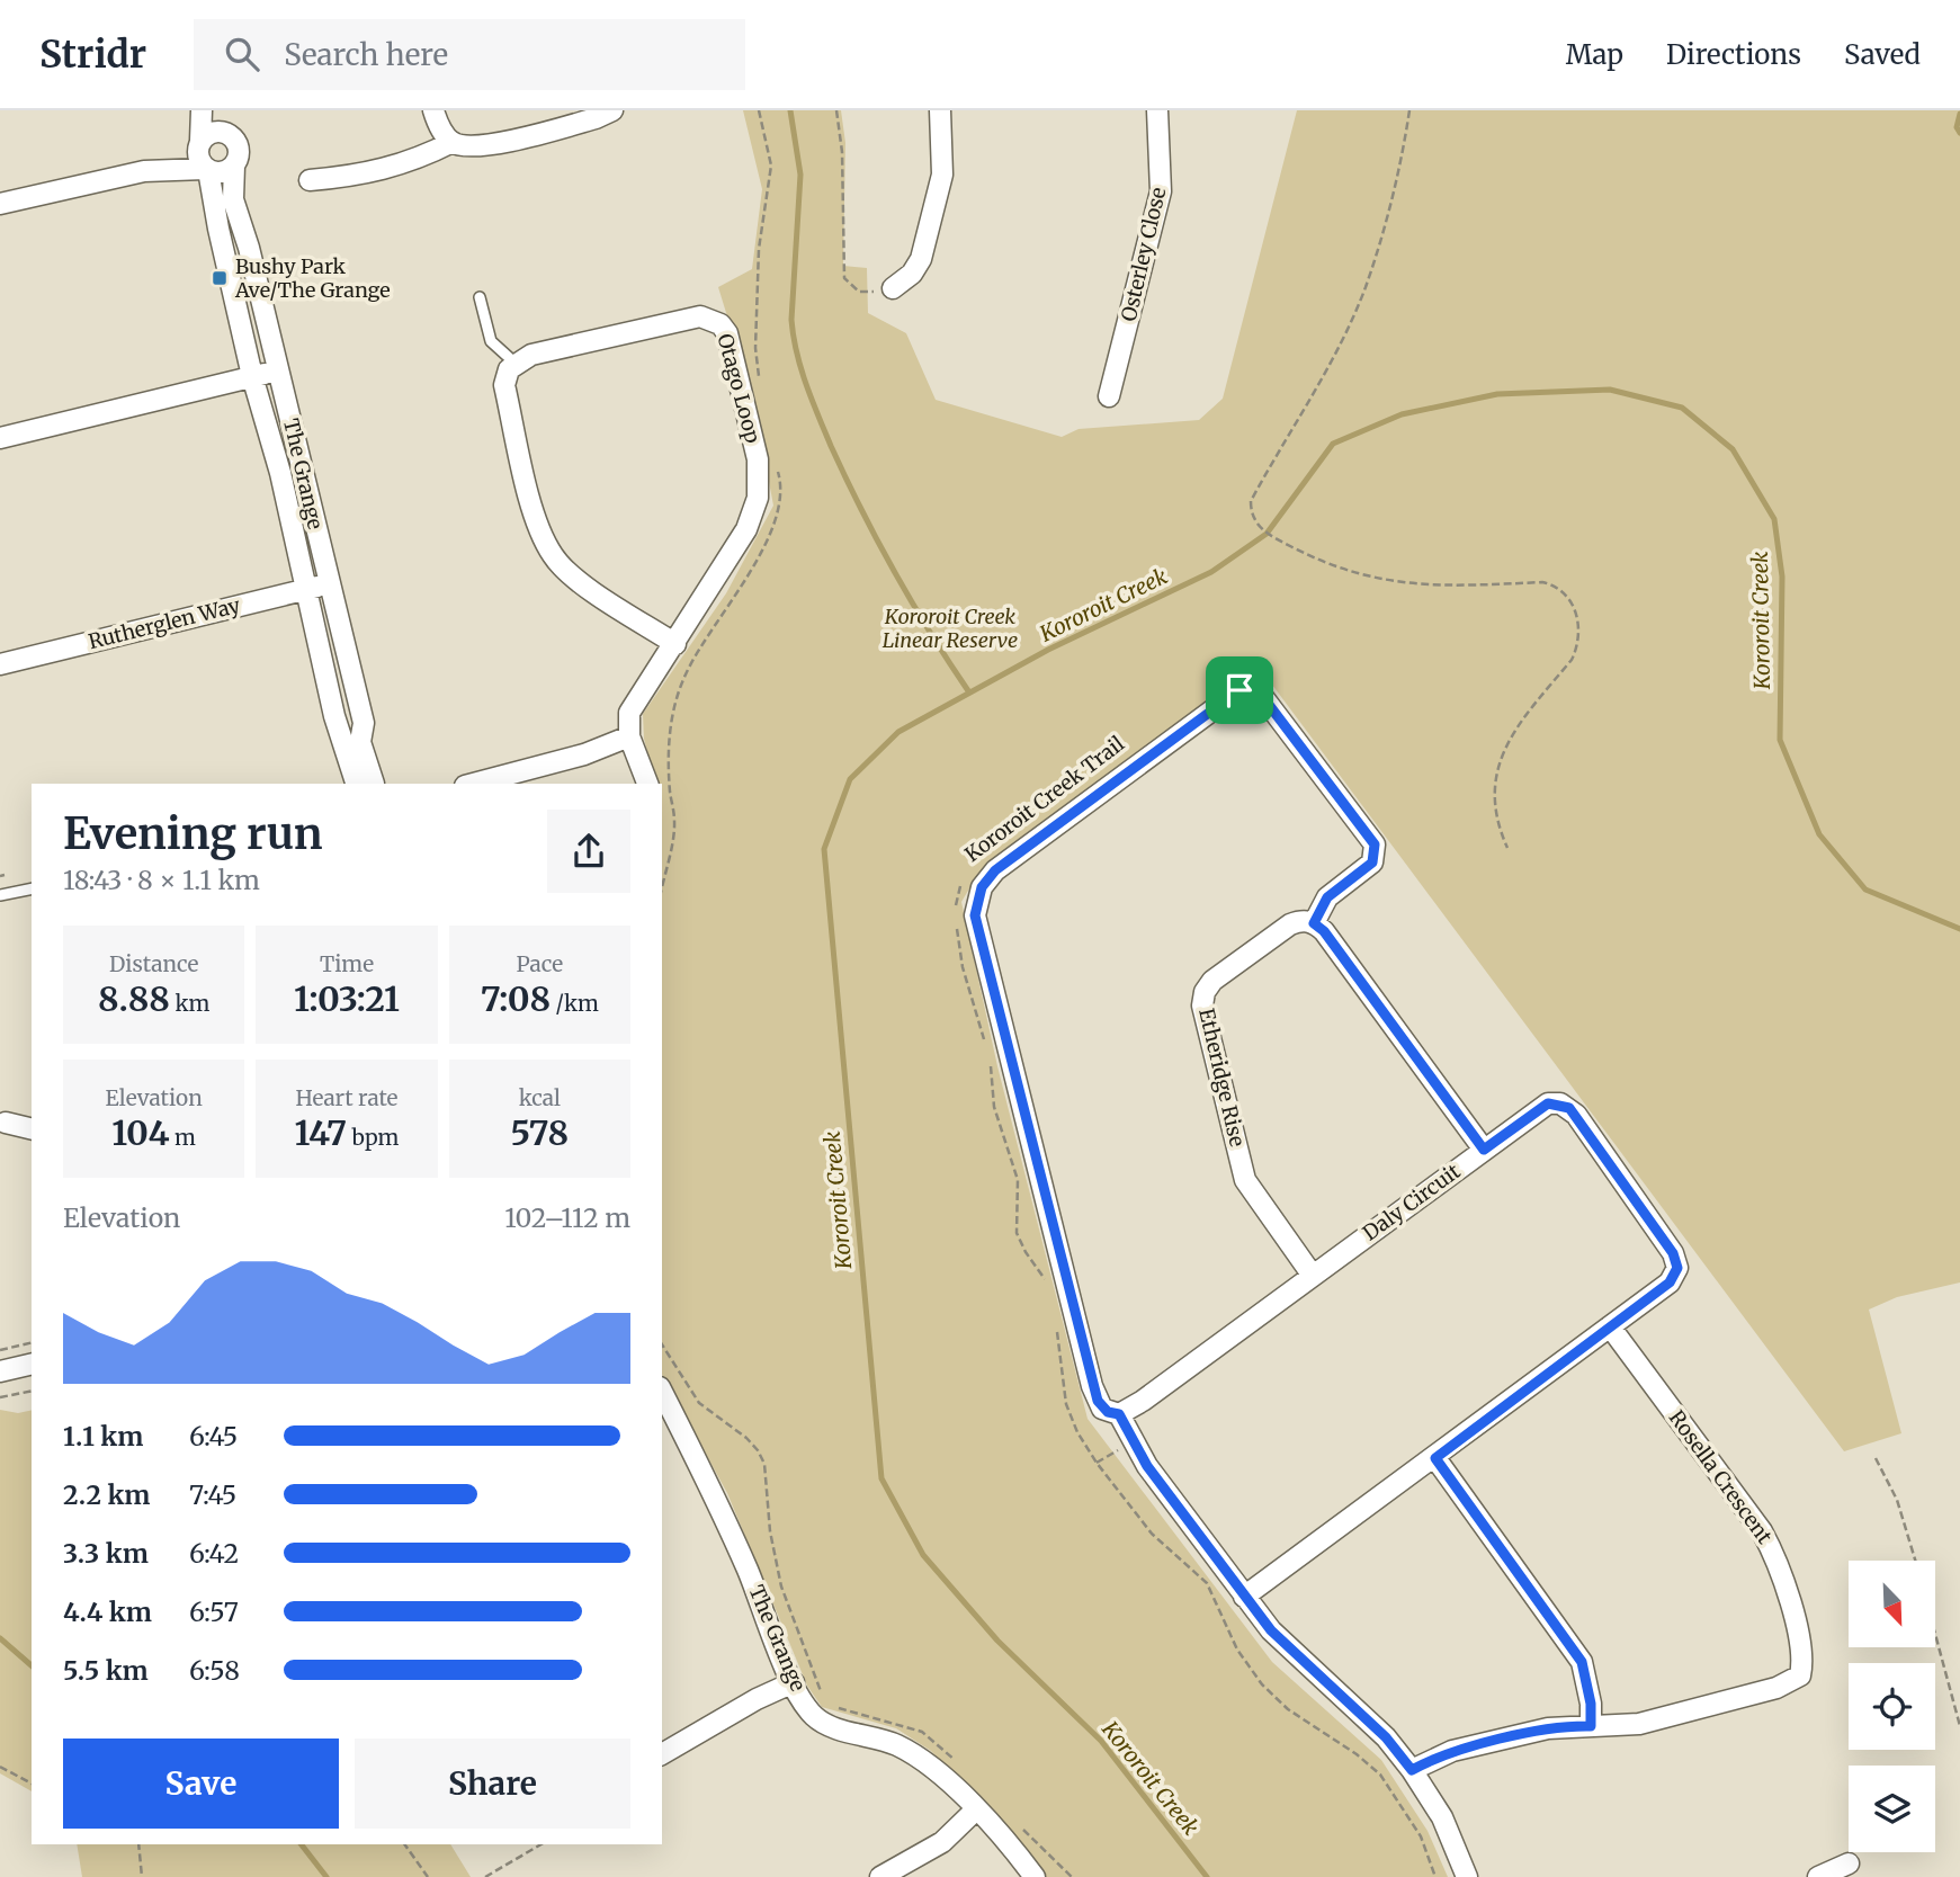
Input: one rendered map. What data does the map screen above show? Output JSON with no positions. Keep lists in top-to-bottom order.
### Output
{
  "streets": {
    "street": [
      "Osterley Close",
      "Otago Loop",
      "The Grange",
      "Rutherglen Way",
      "Etheridge Rise",
      "Daly Circuit",
      "Rosella Crescent"
    ],
    "path": ["Kororoit Creek Trail"]
  },
  "crossings": [
    ["The Grange", "Rutherglen Way"],
    ["Etheridge Rise", "Daly Circuit"],
    ["Daly Circuit", "Rosella Crescent"]
  ],
  "water": ["Kororoit Creek"],
  "parks": ["Kororoit Creek Linear Reserve"],
  "places": {
    "transit": ["Bushy Park Ave/The Grange"]
  },
  "north": "bottom right",
  "page": {
    "header": "Stridr",
    "search": "Search here",
    "nav": ["Map", "Directions", "Saved"],
    "heading": ["Evening run", "18:43 · 8 × 1.1 km"],
    "stats": [
      ["Distance", "8.88 km"],
      ["Time", "1:03:21"],
      ["Pace", "7:08 /km"],
      ["Elevation", "104 m"],
      ["Heart rate", "147 bpm"],
      ["kcal", "578"]
    ],
    "chart": ["Elevation", "102–112 m"],
    "list": [
      {
        "name": "1.1 km",
        "note": "6:45"
      },
      {
        "name": "2.2 km",
        "note": "7:45"
      },
      {
        "name": "3.3 km",
        "note": "6:42"
      },
      {
        "name": "4.4 km",
        "note": "6:57"
      },
      {
        "name": "5.5 km",
        "note": "6:58"
      }
    ],
    "buttons": ["Save", "Share"]
  }
}
